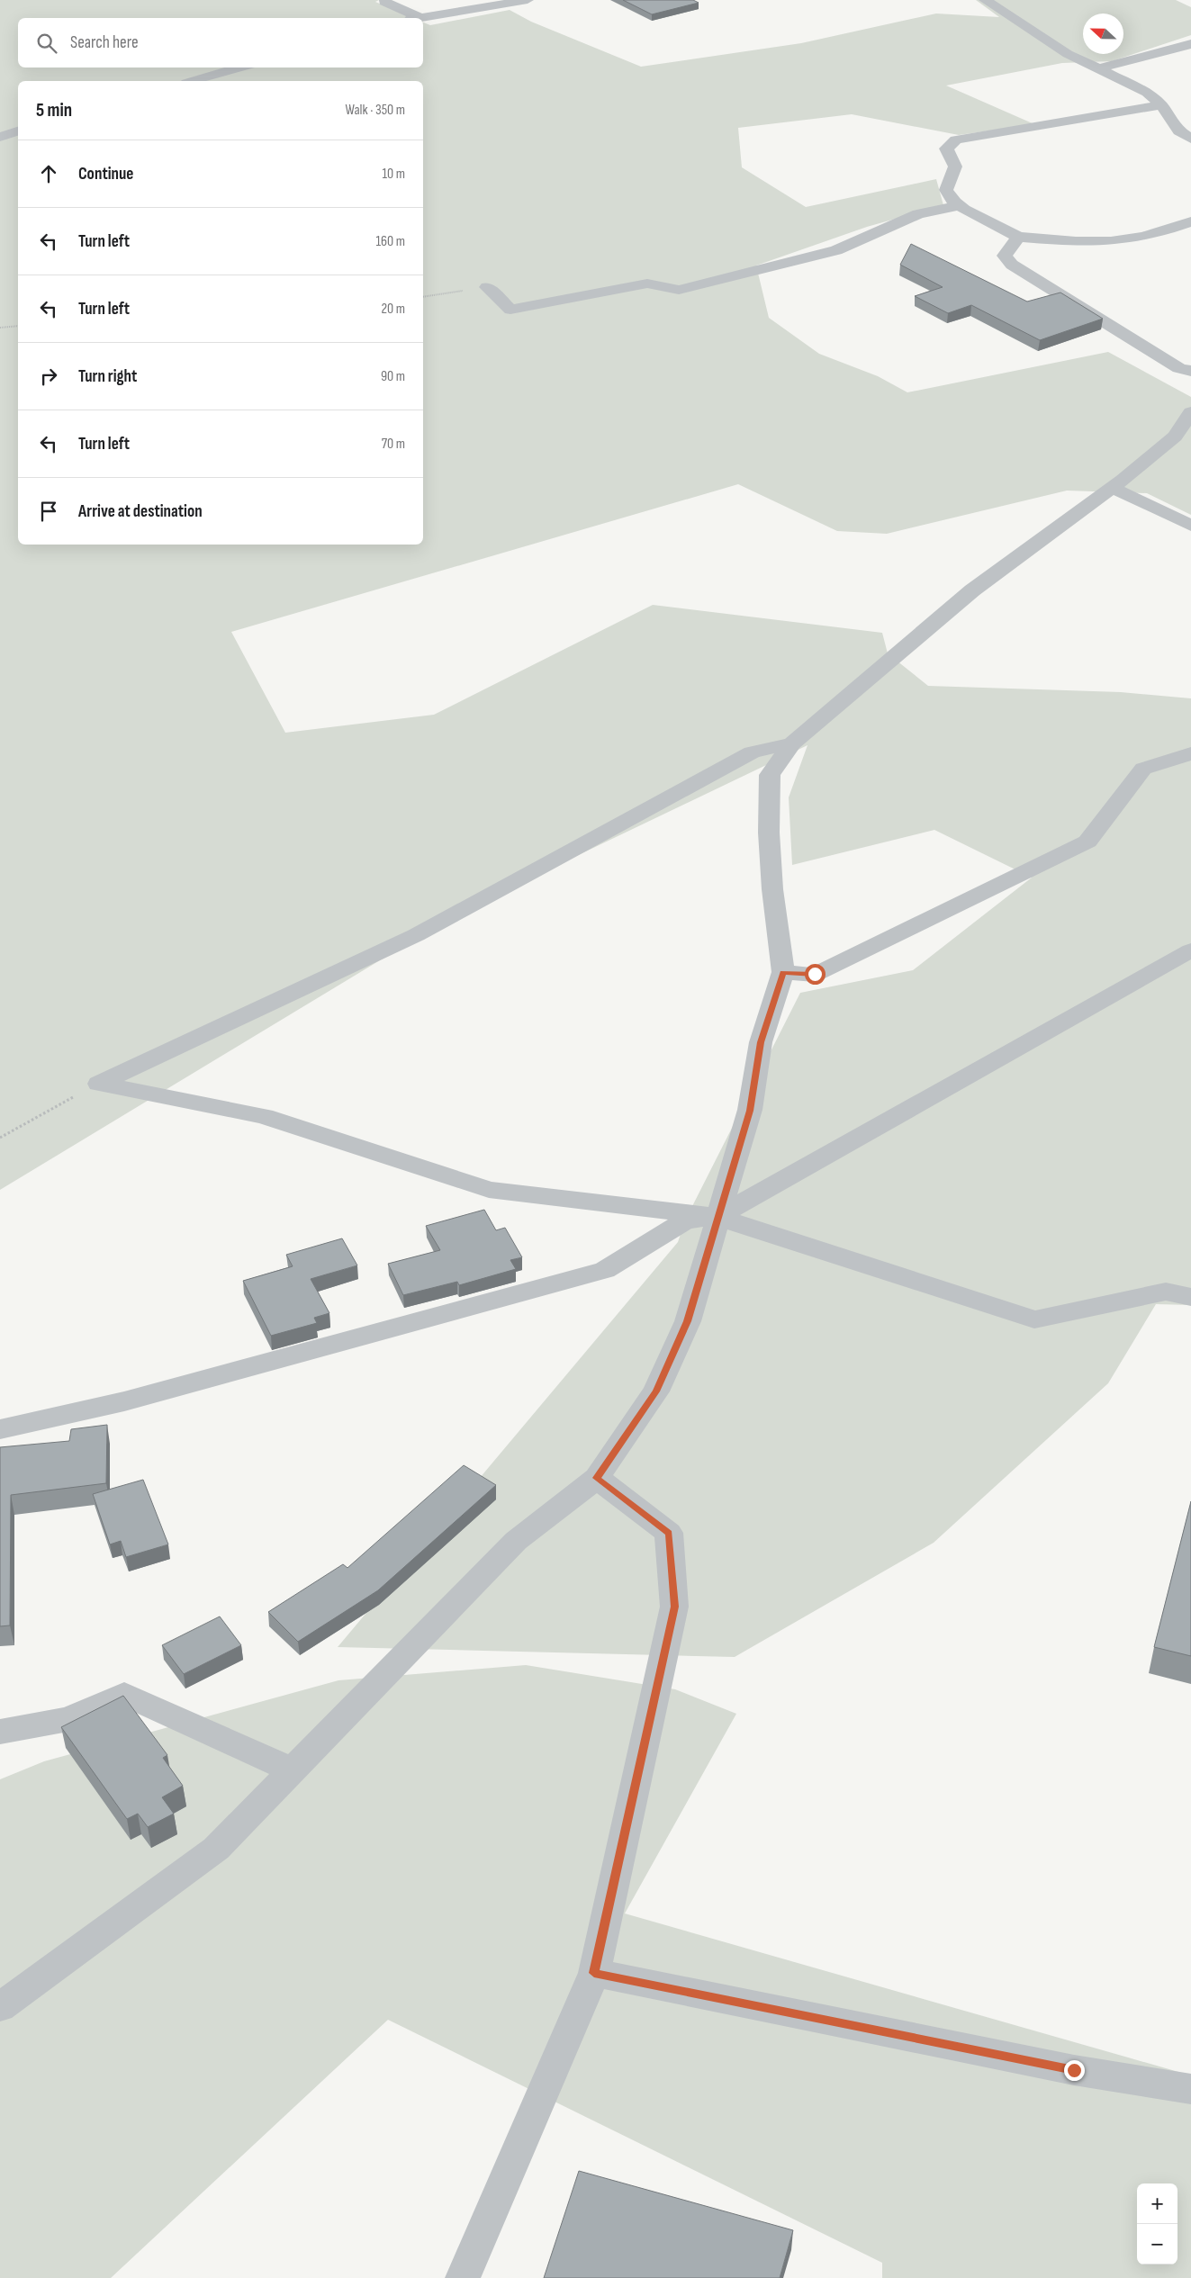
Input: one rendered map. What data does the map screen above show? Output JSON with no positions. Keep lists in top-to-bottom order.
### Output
{
  "north": "left",
  "page": {
    "search": "Search here",
    "heading": ["5 min", "Walk · 350 m"],
    "list": [
      ["Continue", "10 m"],
      ["Turn left", "160 m"],
      ["Turn left", "20 m"],
      ["Turn right", "90 m"],
      ["Turn left", "70 m"],
      "Arrive at destination"
    ],
    "map_buttons": ["+", "−"]
  }
}
